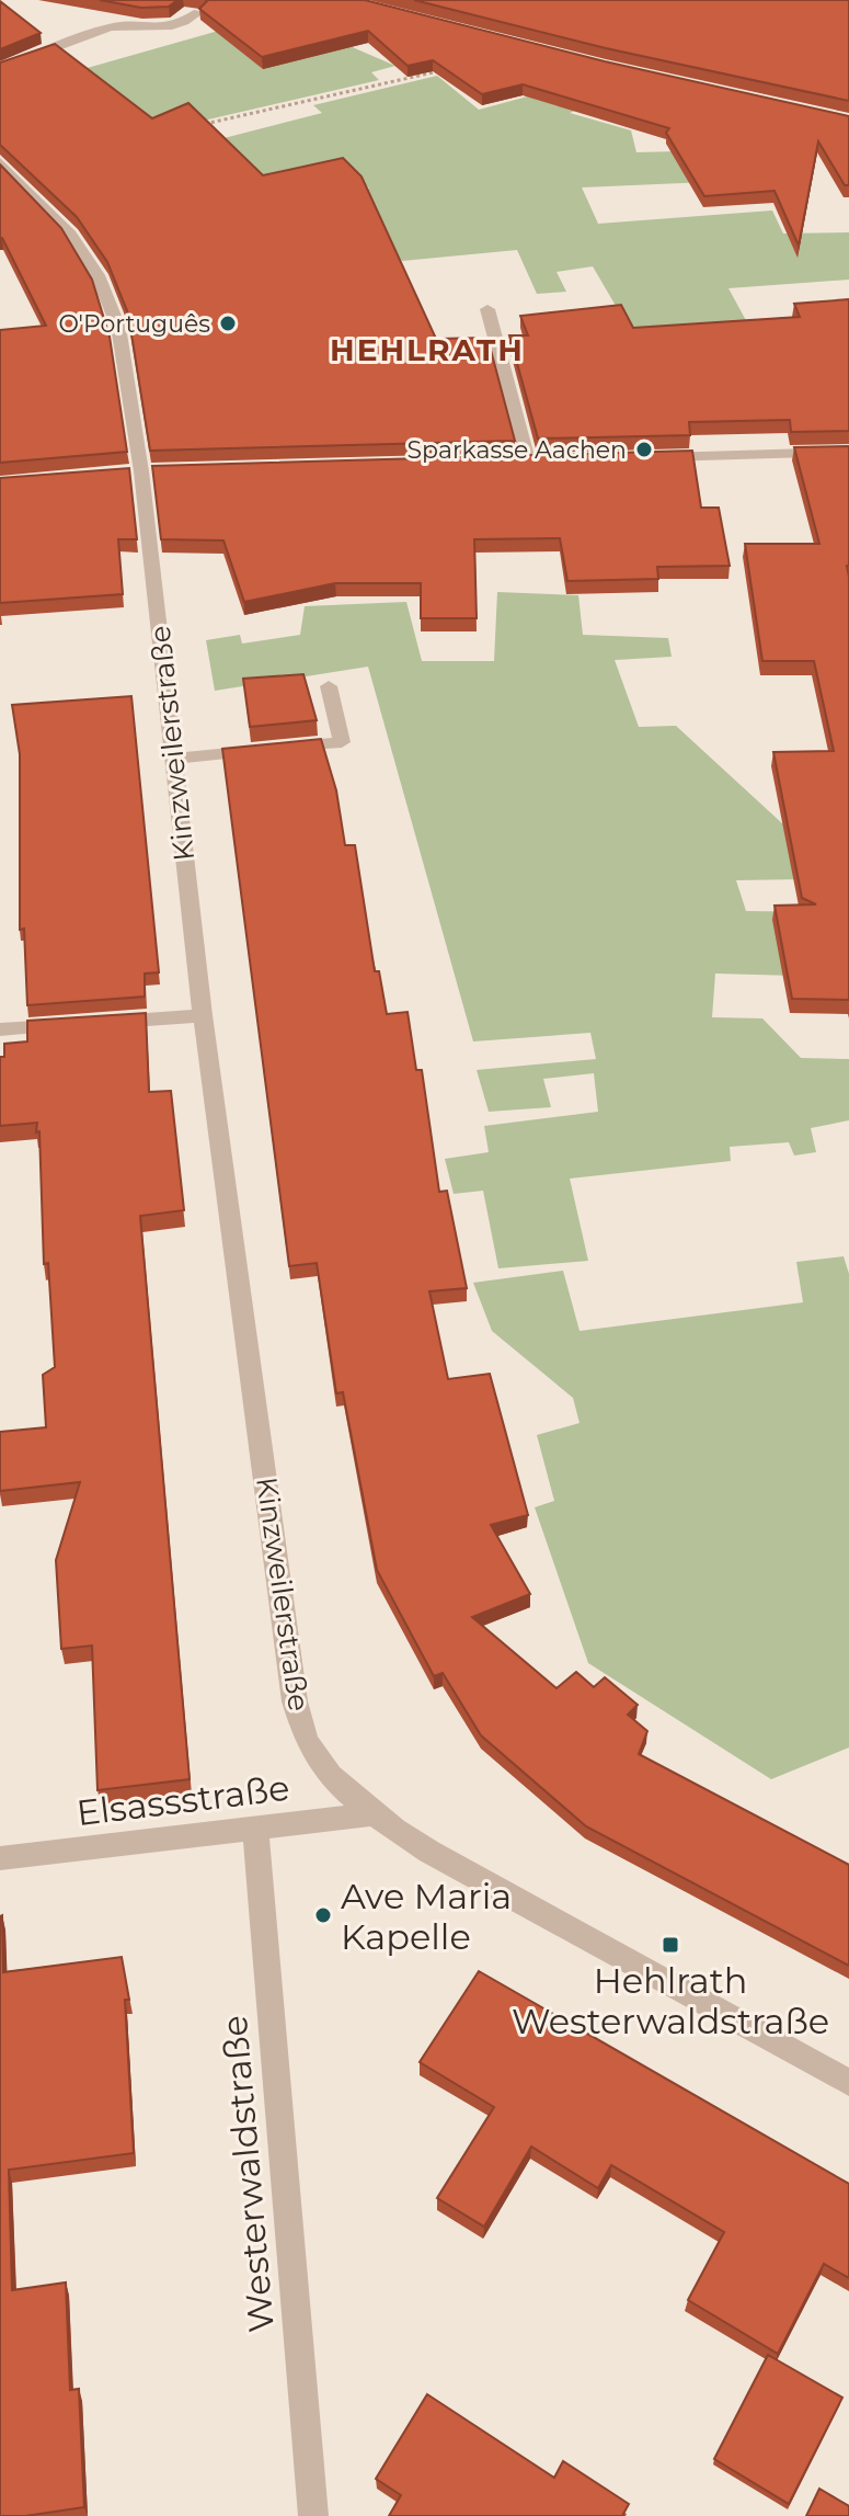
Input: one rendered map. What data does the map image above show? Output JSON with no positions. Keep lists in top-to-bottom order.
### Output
{
  "streets": {
    "street": ["Kinzweilerstraße", "Elsassstraße", "Westerwaldstraße"]
  },
  "crossings": [
    ["Kinzweilerstraße", "Elsassstraße"],
    ["Elsassstraße", "Westerwaldstraße"]
  ],
  "districts": ["HEHLRATH"],
  "places": {
    "other": ["O'Português", "Sparkasse Aachen", "Ave Maria Kapelle"],
    "transit": ["Hehlrath Westerwaldstraße"]
  }
}
